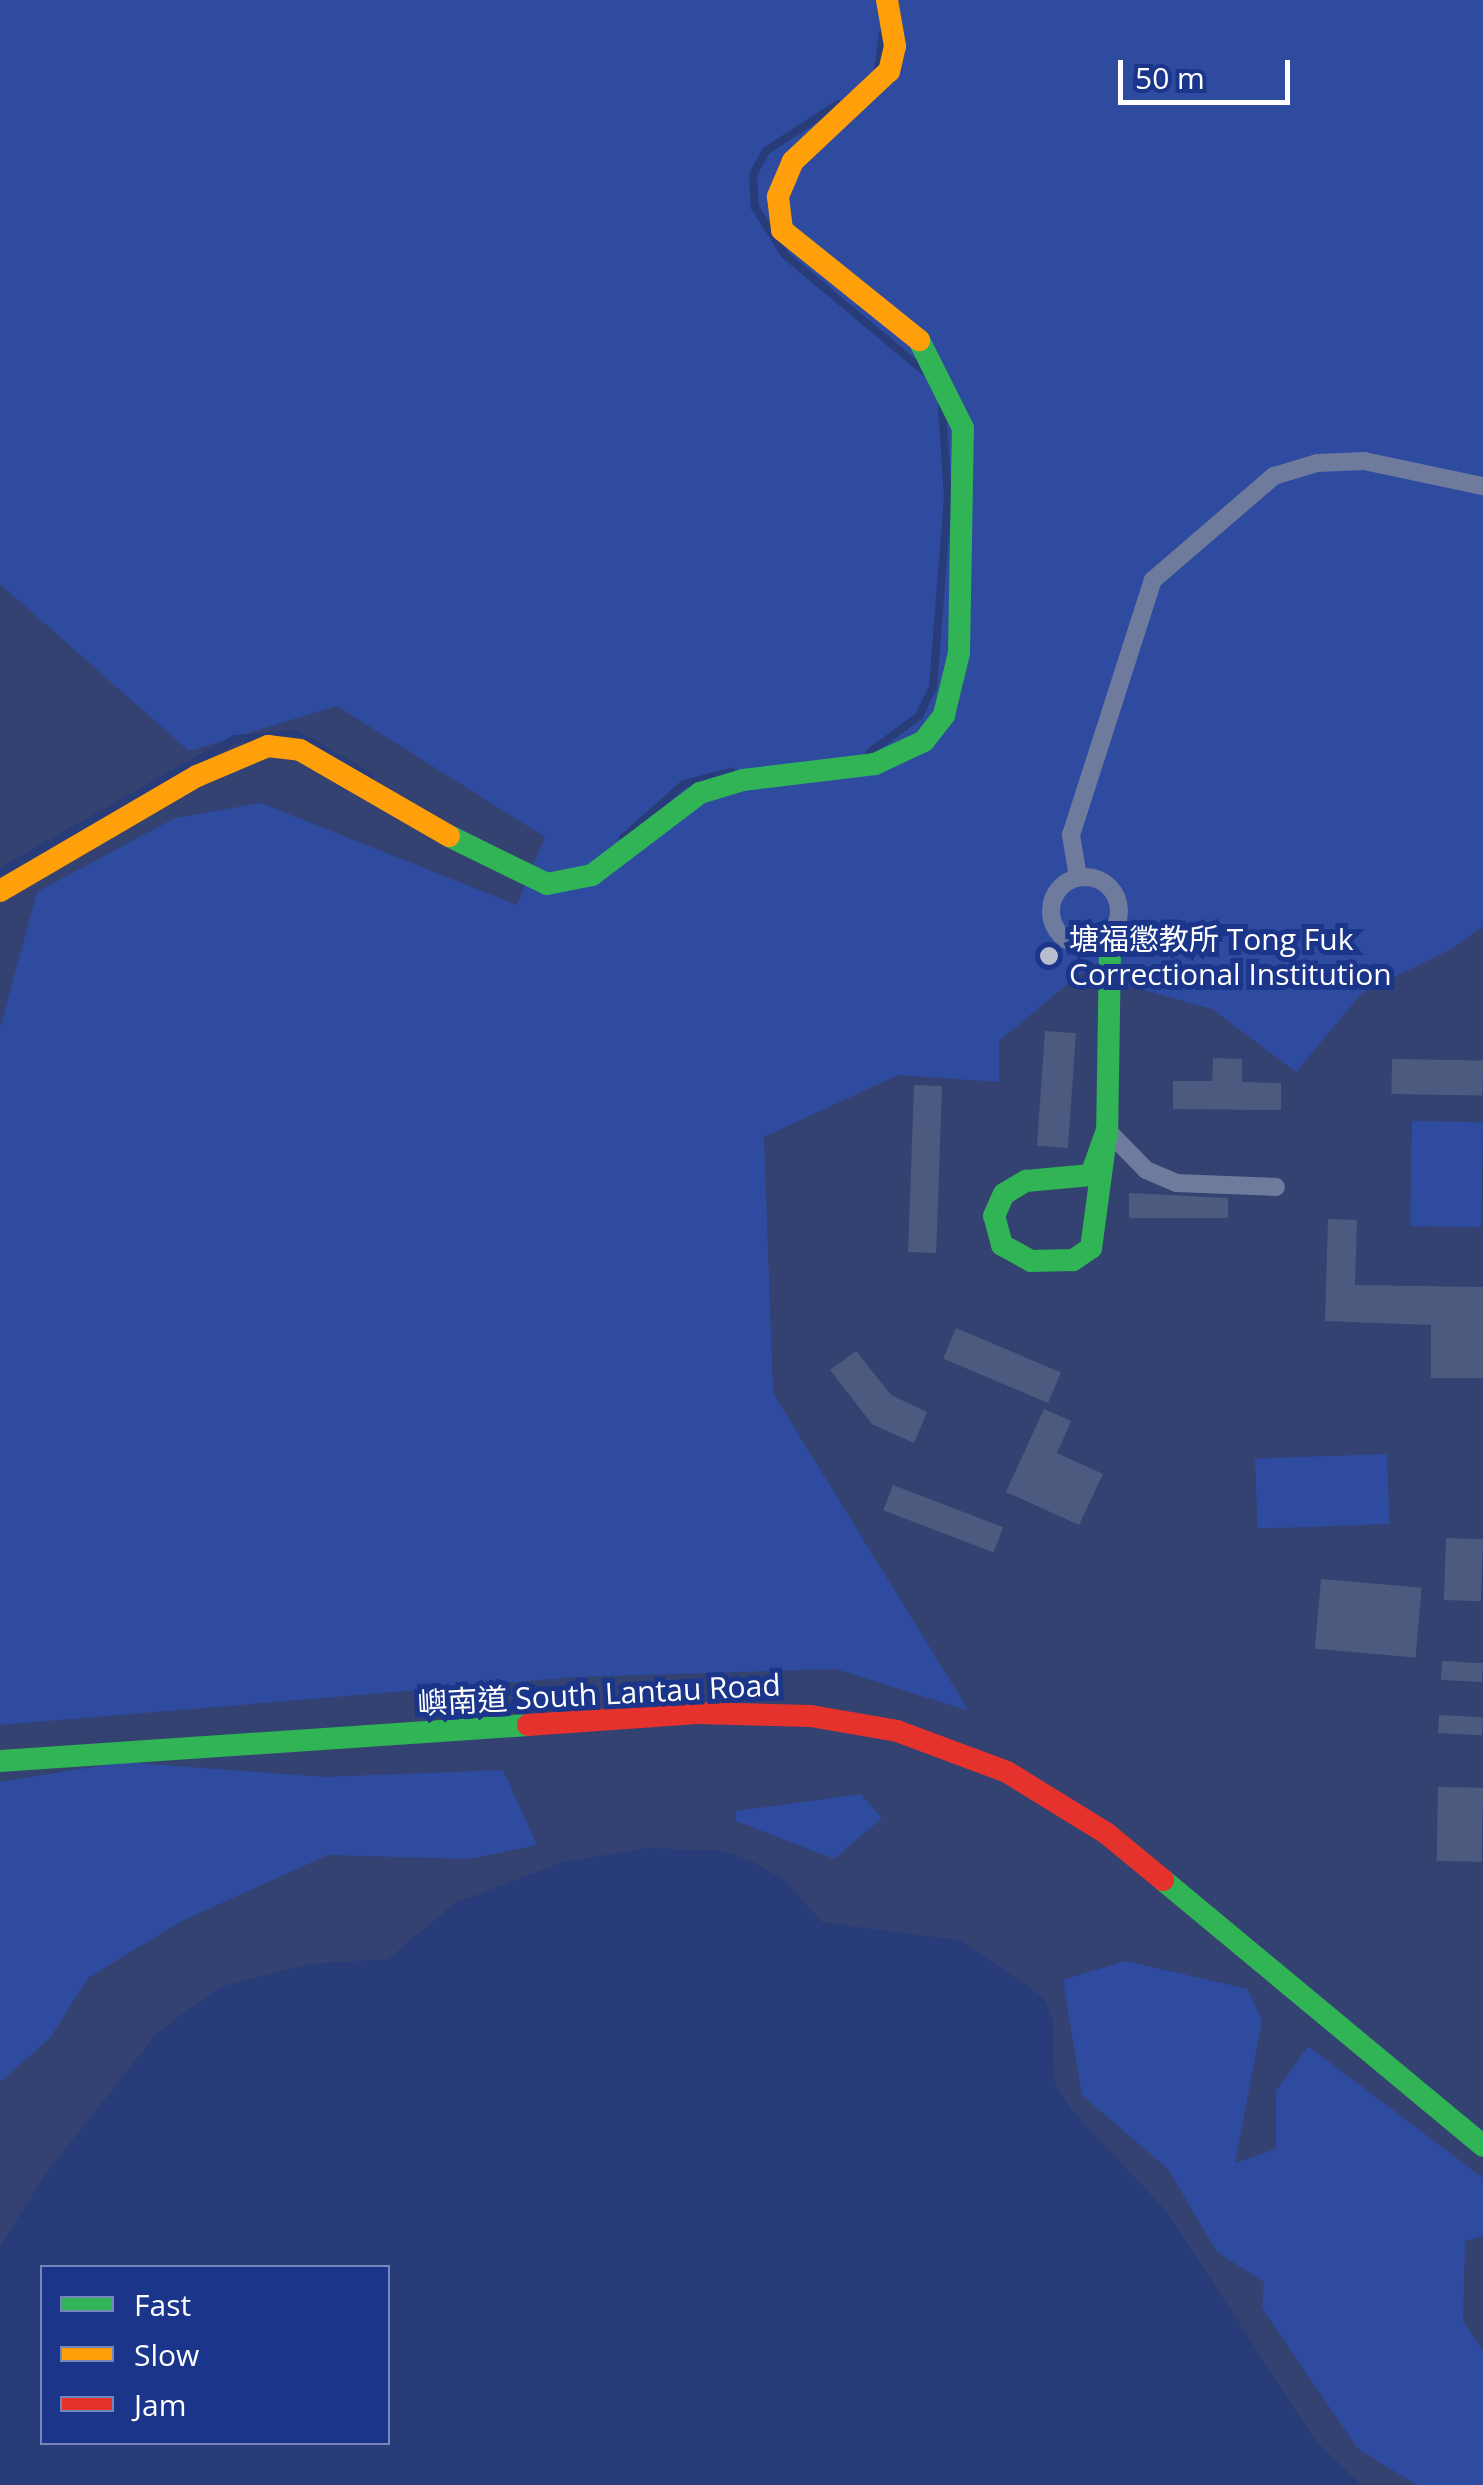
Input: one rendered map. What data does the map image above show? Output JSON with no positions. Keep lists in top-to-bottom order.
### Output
{
  "streets": {
    "street": ["嶼南道 South Lantau Road"]
  },
  "places": ["塘福懲教所 Tong Fuk Correctional Institution"],
  "legend": ["Fast", "Slow", "Jam"],
  "scale_bar": "50 m"
}
